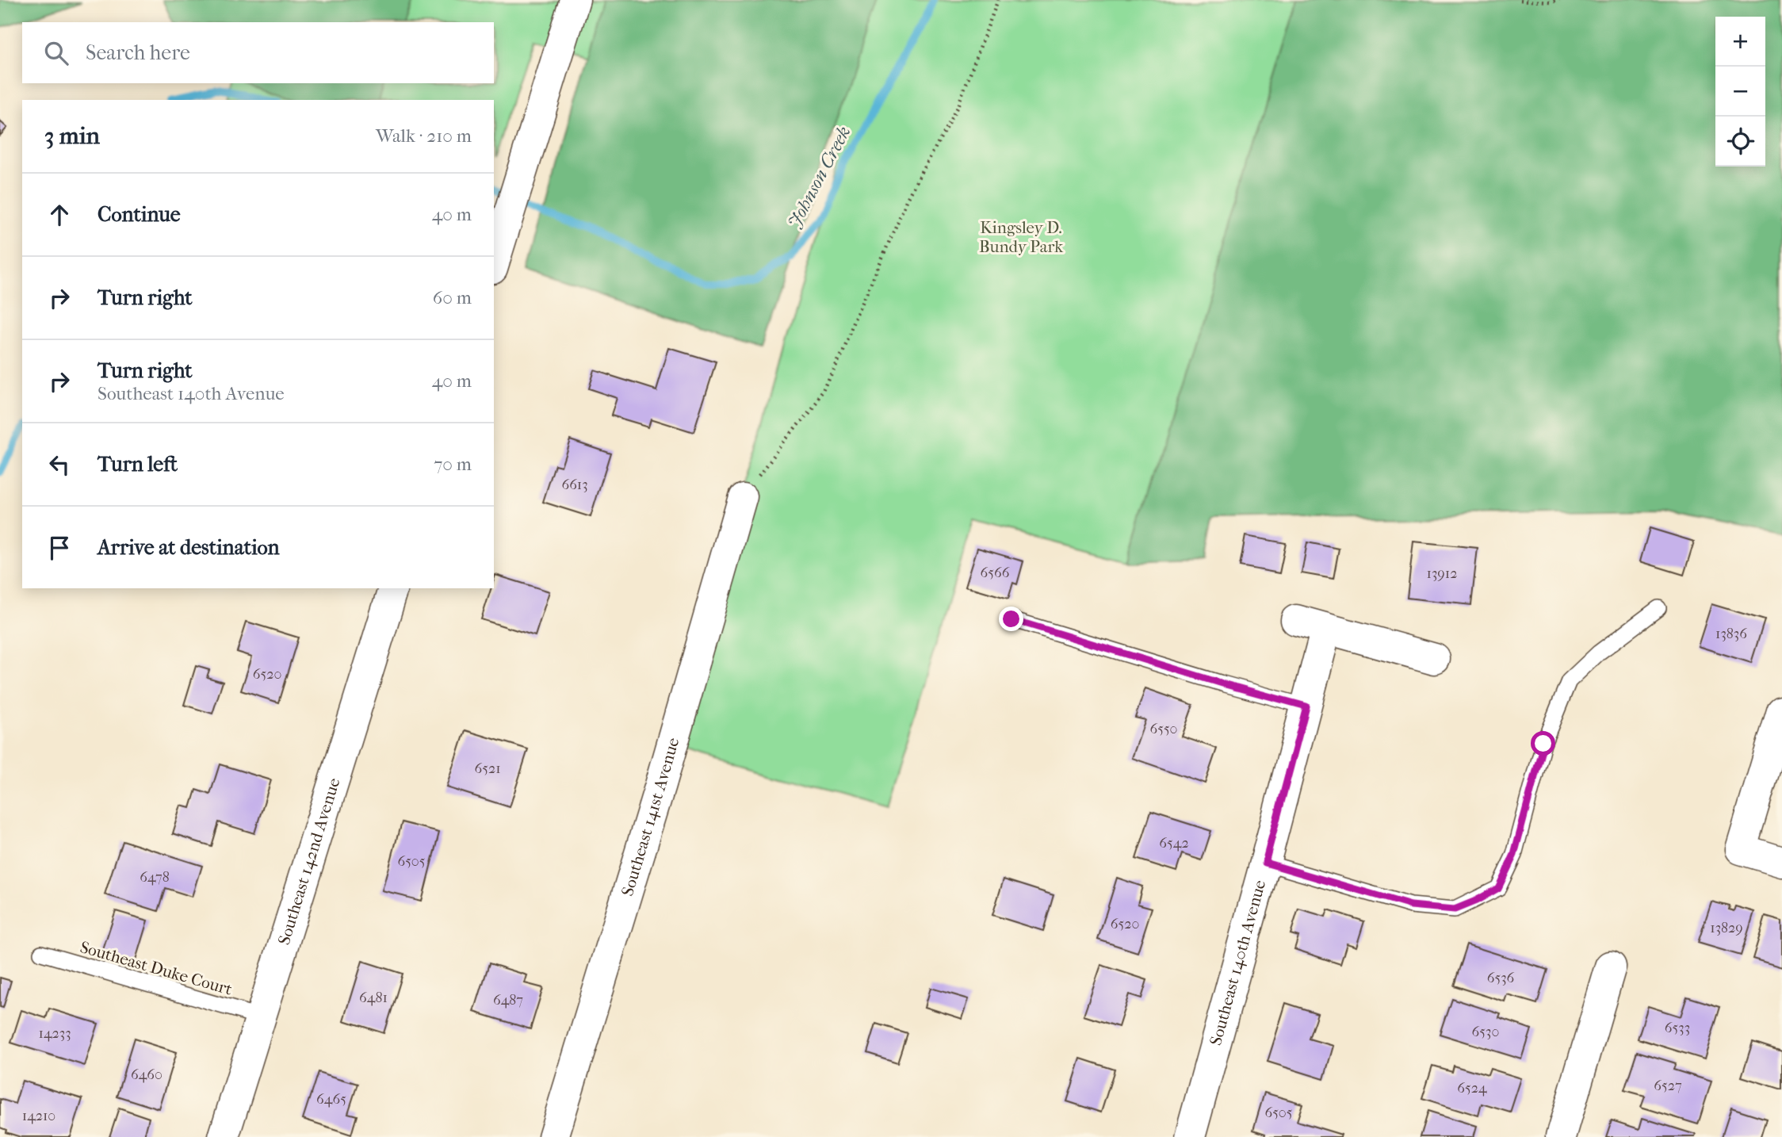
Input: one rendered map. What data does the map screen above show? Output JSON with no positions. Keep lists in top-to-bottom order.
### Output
{
  "streets": {
    "street": ["Southeast 141st Avenue", "Southeast 142nd Avenue", "Southeast 140th Avenue"],
    "lane": ["Southeast Duke Court"]
  },
  "crossings": [
    ["Southeast 142nd Avenue", "Southeast Duke Court"]
  ],
  "water": ["Johnson Creek"],
  "parks": ["Kingsley D. Bundy Park"],
  "house_numbers": [
    "6613",
    "6566",
    "13912",
    "13836",
    "6520",
    "6550",
    "6521",
    "6542",
    "6505",
    "6478",
    "6520",
    "13829",
    "6536",
    "6481",
    "6487",
    "6533",
    "6530",
    "14233",
    "6460",
    "6527",
    "6524",
    "6465",
    "6505",
    "14210"
  ],
  "page": {
    "map_buttons": ["+", "−"],
    "search": "Search here",
    "heading": ["3 min", "Walk · 210 m"],
    "list": [
      ["Continue", "40 m"],
      ["Turn right", "60 m"],
      ["Turn right", "Southeast 140th Avenue", "40 m"],
      ["Turn left", "70 m"],
      "Arrive at destination"
    ]
  }
}
